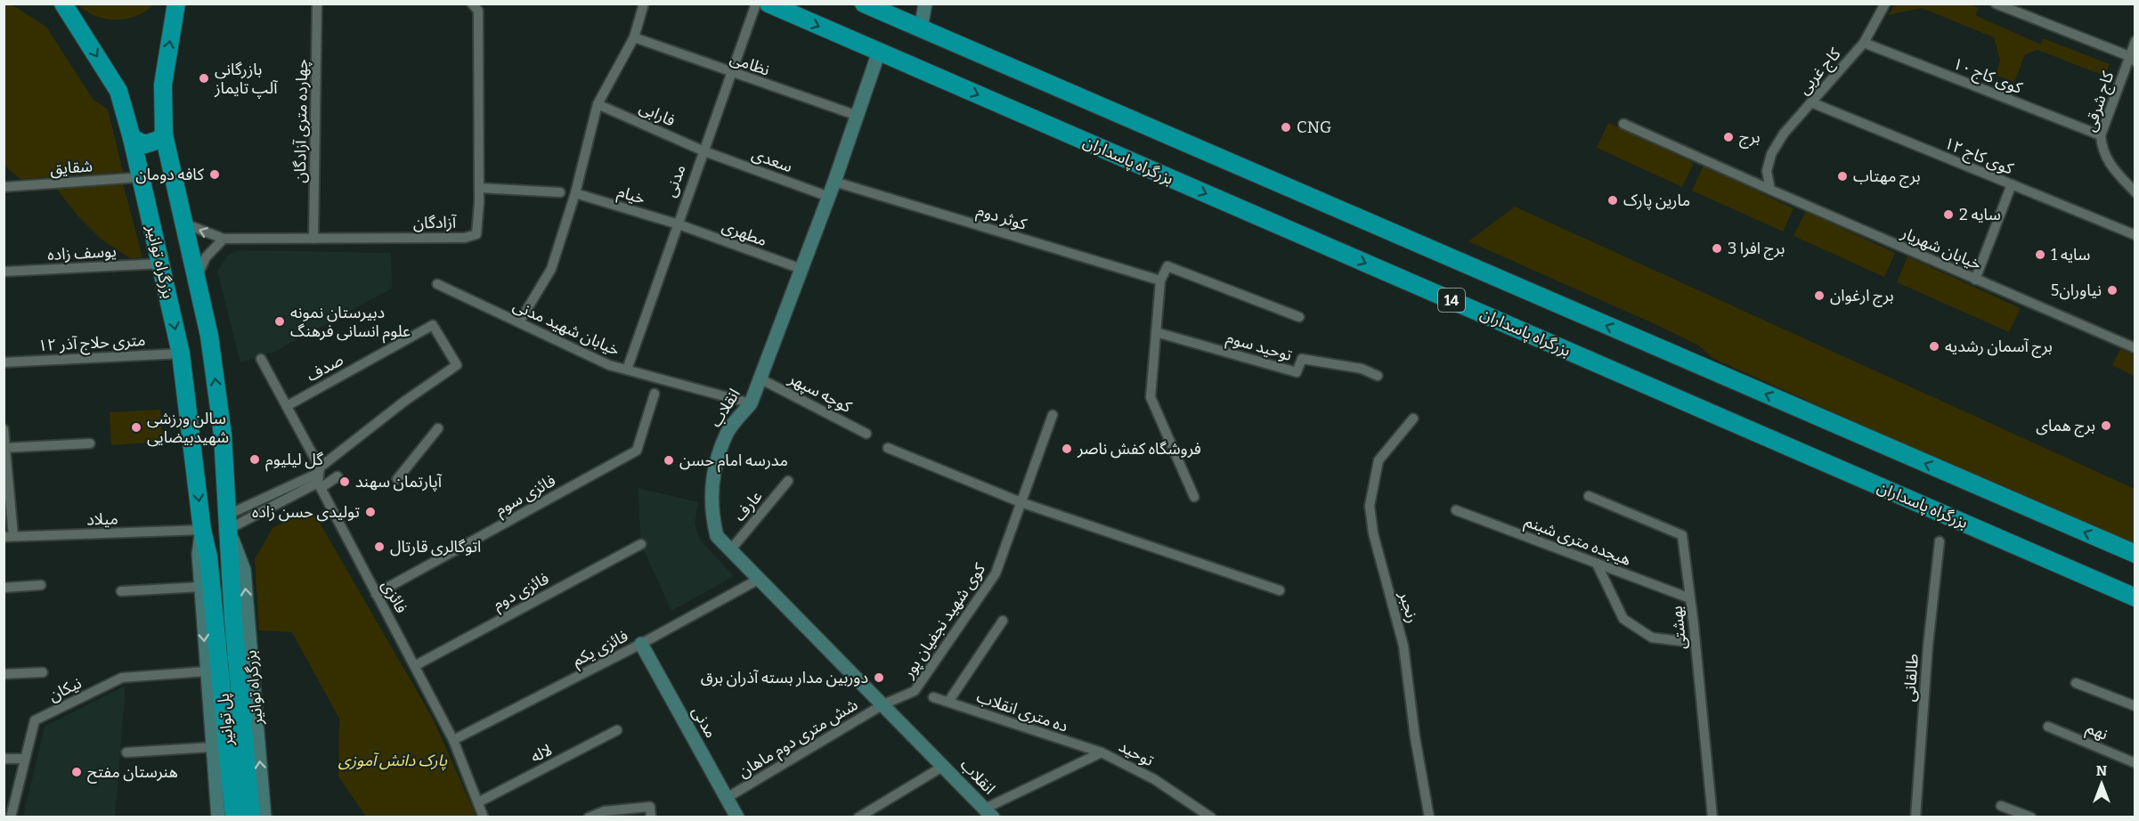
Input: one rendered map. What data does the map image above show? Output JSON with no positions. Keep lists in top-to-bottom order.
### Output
{
  "streets": {
    "highway": [
      "بزرگراه پاسداران",
      "بزرگراه توانیر",
      "14",
      "پل توانیر"
    ],
    "street": [
      "نظامی",
      "کاج غربی",
      "کوی کاج ۱۰",
      "کاج شرقی",
      "فارابی",
      "چهارده متری آزادگان",
      "کوی کاج ۱۲",
      "سعدی",
      "شقایق",
      "مدنی",
      "خیام",
      "کوثر دوم",
      "آزادگان",
      "مطهری",
      "خیابان شهریار",
      "یوسف زاده",
      "خیابان شهید مدنی",
      "۱۲ متری حلاج آذر",
      "توحید سوم",
      "صدف",
      "کوچه سپهر",
      "انقلاب",
      "فائزی سوم",
      "عارف",
      "میلاد",
      "هیجده متری شبنم",
      "فائزی دوم",
      "فائزی",
      "رنجبر",
      "کوی شهید نجفیان پور",
      "بهشتی",
      "فائزی یکم",
      "طالقانی",
      "نیکان",
      "ده متری انقلاب",
      "نهم",
      "شش متری دوم ماهان",
      "لاله",
      "توحید"
    ]
  },
  "crossings": [
    ["نظامی", "مدنی"],
    ["نظامی", "انقلاب"],
    ["کاج غربی", "کوی کاج ۱۰"],
    ["کاج غربی", "کوی کاج ۱۲"],
    ["کاج غربی", "خیابان شهریار"],
    ["کوی کاج ۱۰", "کاج شرقی"],
    ["فارابی", "سعدی"],
    ["فارابی", "مدنی"],
    ["چهارده متری آزادگان", "آزادگان"],
    ["سعدی", "مدنی"],
    ["سعدی", "انقلاب"],
    ["بزرگراه پاسداران", "انقلاب"],
    ["شقایق", "بزرگراه توانیر"],
    ["مدنی", "خیام"],
    ["مدنی", "مطهری"],
    ["مدنی", "خیابان شهید مدنی"],
    ["مدنی", "فائزی یکم"],
    ["مدنی", "شش متری دوم ماهان"],
    ["خیام", "مطهری"],
    ["کوثر دوم", "انقلاب"],
    ["آزادگان", "بزرگراه توانیر"],
    ["مطهری", "انقلاب"],
    ["یوسف زاده", "بزرگراه توانیر"],
    ["بزرگراه توانیر", "۱۲ متری حلاج آذر"],
    ["بزرگراه توانیر", "میلاد"],
    ["بزرگراه توانیر", "نیکان"],
    ["بزرگراه توانیر", "پل توانیر"],
    ["خیابان شهید مدنی", "انقلاب"],
    ["صدف", "فائزی"],
    ["کوچه سپهر", "انقلاب"],
    ["انقلاب", "عارف"],
    ["انقلاب", "کوی شهید نجفیان پور"],
    ["انقلاب", "فائزی یکم"],
    ["انقلاب", "شش متری دوم ماهان"],
    ["انقلاب", "توحید"],
    ["فائزی سوم", "فائزی"],
    ["هیجده متری شبنم", "بهشتی"],
    ["فائزی دوم", "فائزی"],
    ["فائزی", "فائزی یکم"],
    ["فائزی", "لاله"],
    ["کوی شهید نجفیان پور", "شش متری دوم ماهان"],
    ["ده متری انقلاب", "توحید"]
  ],
  "parks": ["پارک دانش آموزی"],
  "places": [
    "بازرگانی آلپ‌ تایماز",
    "CNG",
    "برج",
    "کافه دومان",
    "برج مهتاب",
    "مارین پارک",
    "سایه 2",
    "برج افرا 3",
    "سایه 1",
    "نیاوران5",
    "برج ارغوان",
    "دبیرستان نمونه علوم انسانی فرهنگ",
    "برج آسمان رشدیه",
    "برج همای",
    "سالن ورزشی شهیدبیضایی",
    "فروشگاه کفش ناصر",
    "گل لیلیوم",
    "مدرسه امام حسن",
    "آپارتمان سهند",
    "تولیدی حسن زاده",
    "اتو‌گالری قارتال",
    "دوربین مدار بسته آذران برق",
    "هنرستان مفتح"
  ],
  "north": "top"
}
